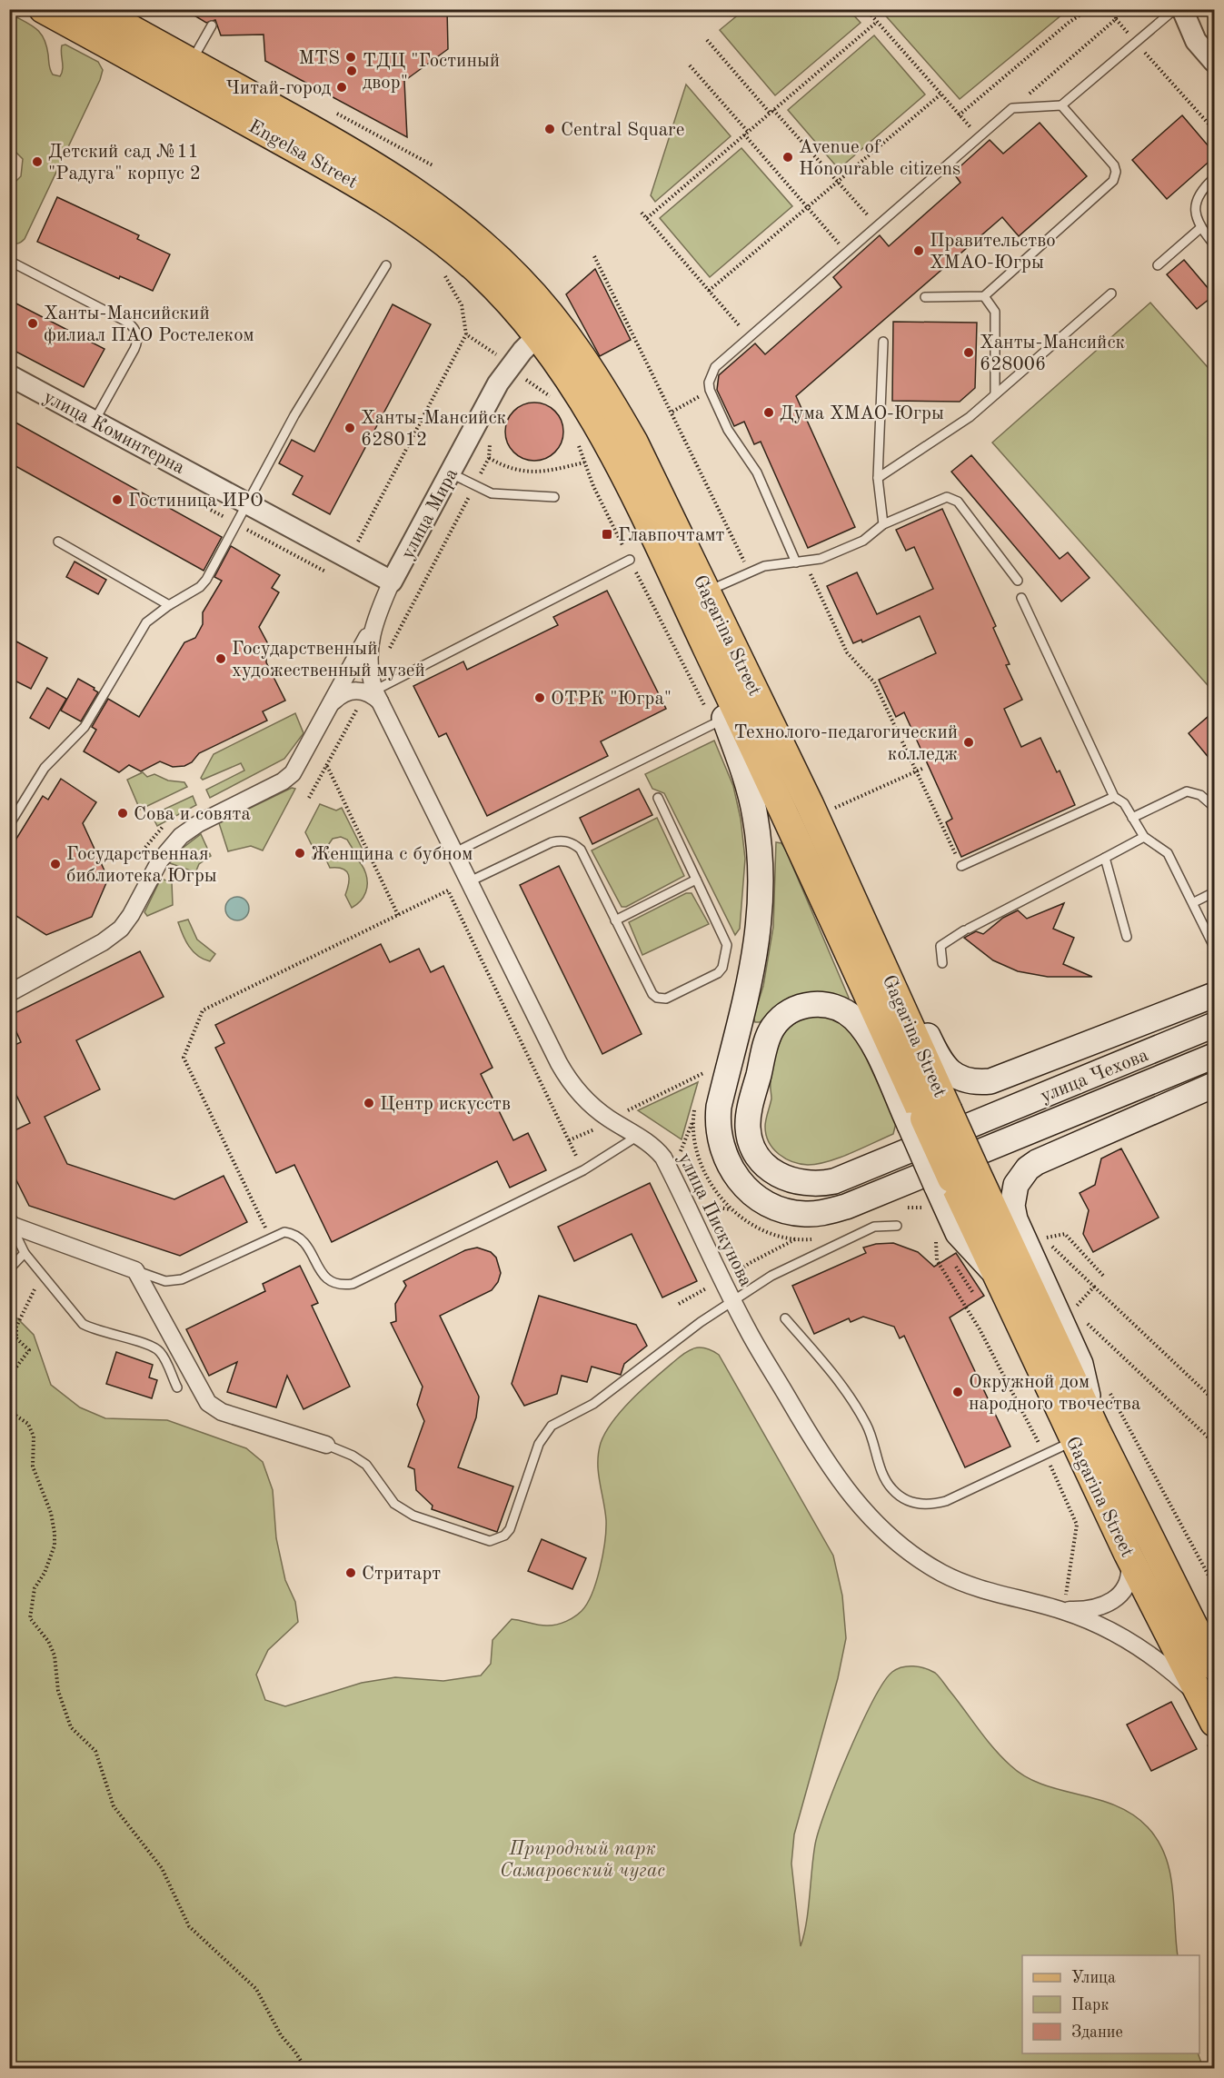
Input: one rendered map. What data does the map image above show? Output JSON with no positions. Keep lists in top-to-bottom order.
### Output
{
  "streets": {
    "main road": ["Engelsa Street", "Gagarina Street", "улица Чехова"],
    "street": ["улица Коминтерна", "улица Мира", "улица Пискунова"]
  },
  "crossings": [
    ["Engelsa Street", "улица Мира"],
    ["Engelsa Street", "Gagarina Street"],
    ["улица Коминтерна", "улица Мира"],
    ["улица Коминтерна", "улица Пискунова"],
    ["улица Мира", "Gagarina Street"],
    ["улица Мира", "улица Пискунова"],
    ["Gagarina Street", "улица Чехова"],
    ["Gagarina Street", "улица Пискунова"]
  ],
  "parks": ["Природный парк Самаровский чугас"],
  "places": {
    "other": [
      "MTS",
      "ТДЦ \"Гостиный двор\"",
      "Читай-город",
      "Central Square",
      "Avenue of Honourable citizens",
      "Детский сад №11 \"Радуга\" корпус 2",
      "Правительство ХМАО-Югры",
      "Ханты-Мансийский филиал ПАО Ростелеком",
      "Ханты-Мансийск 628006",
      "Дума ХМАО-Югры",
      "Ханты-Мансийск 628012",
      "Гостиница ИРО",
      "Государственный художественный музей",
      "ОТРК \"Югра\"",
      "Технолого-педагогический колледж",
      "Сова и совята",
      "Женщина с бубном",
      "Государственная библиотека Югры",
      "Центр искусств",
      "Окружной дом народного твочества",
      "Стритарт"
    ],
    "transit": ["Главпочтамт"]
  },
  "legend": ["Улица", "Парк", "Здание"]
}
